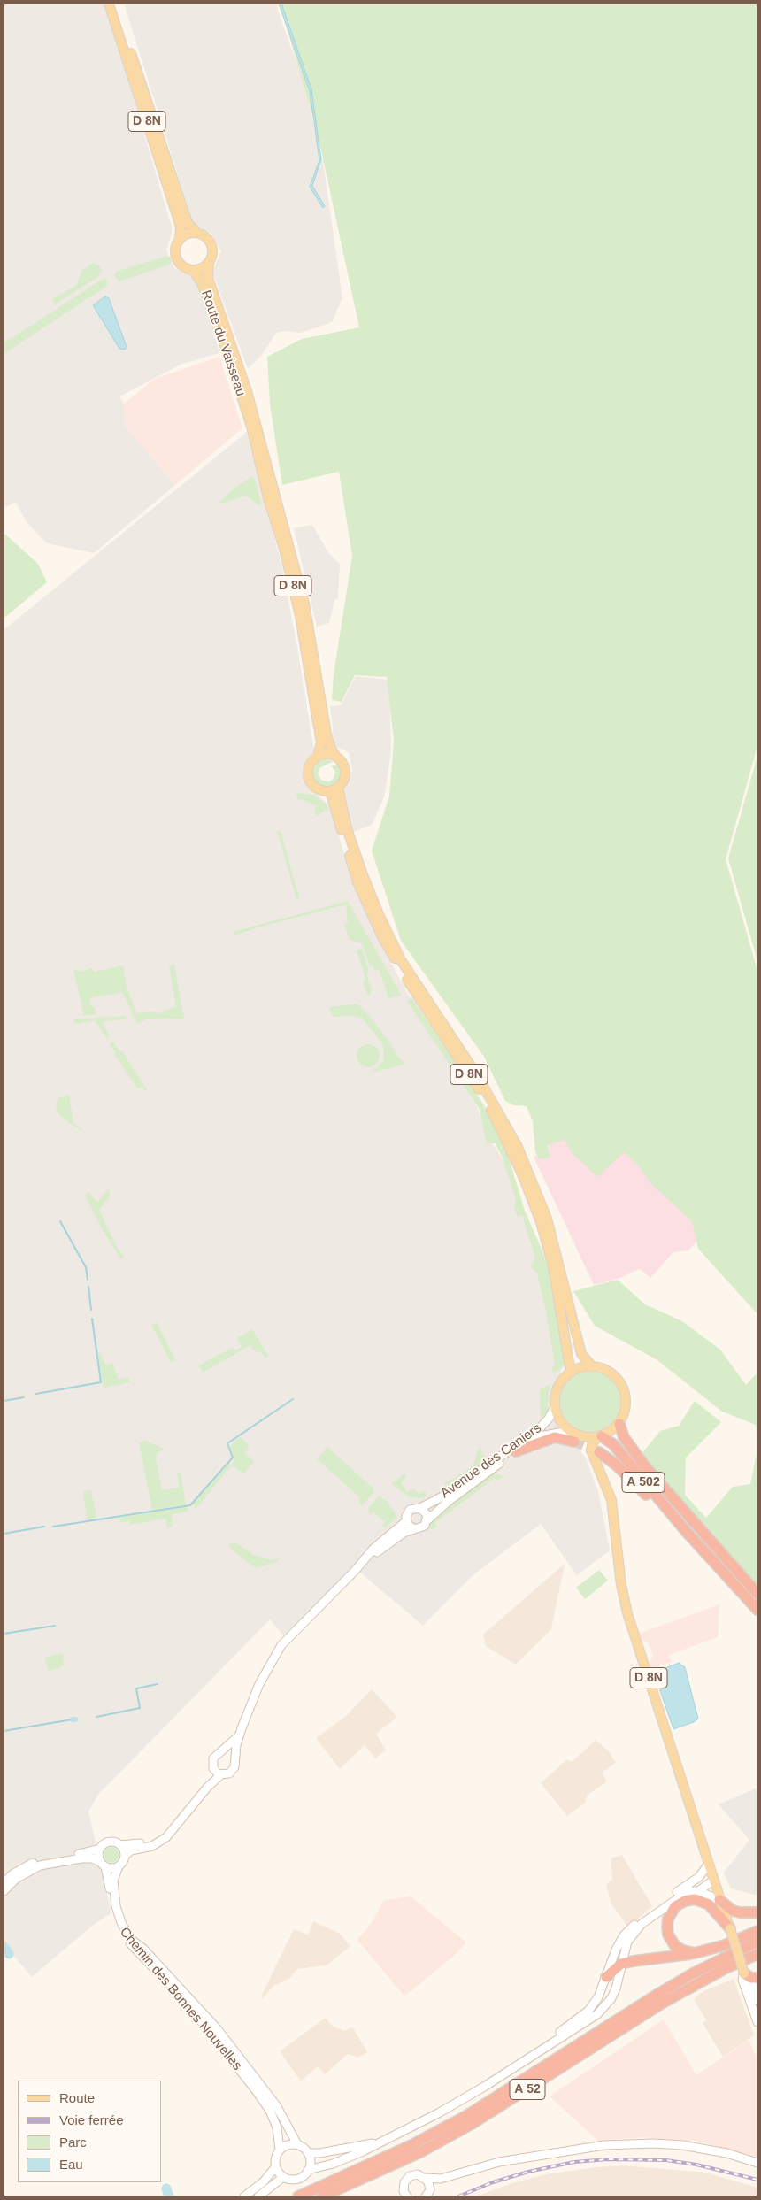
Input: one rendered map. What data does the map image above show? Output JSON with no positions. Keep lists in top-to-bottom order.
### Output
{
  "streets": {
    "highway": ["A 502", "A 52"],
    "main road": ["D 8N", "Route du Vaisseau"],
    "street": ["Avenue des Caniers", "Chemin des Bonnes Nouvelles"]
  },
  "crossings": [
    ["D 8N", "Route du Vaisseau"],
    ["D 8N", "Avenue des Caniers"],
    ["D 8N", "A 502"],
    ["Avenue des Caniers", "A 502"]
  ],
  "legend": [
    "Route",
    "Voie ferrée",
    "Parc",
    "Eau"
  ]
}
